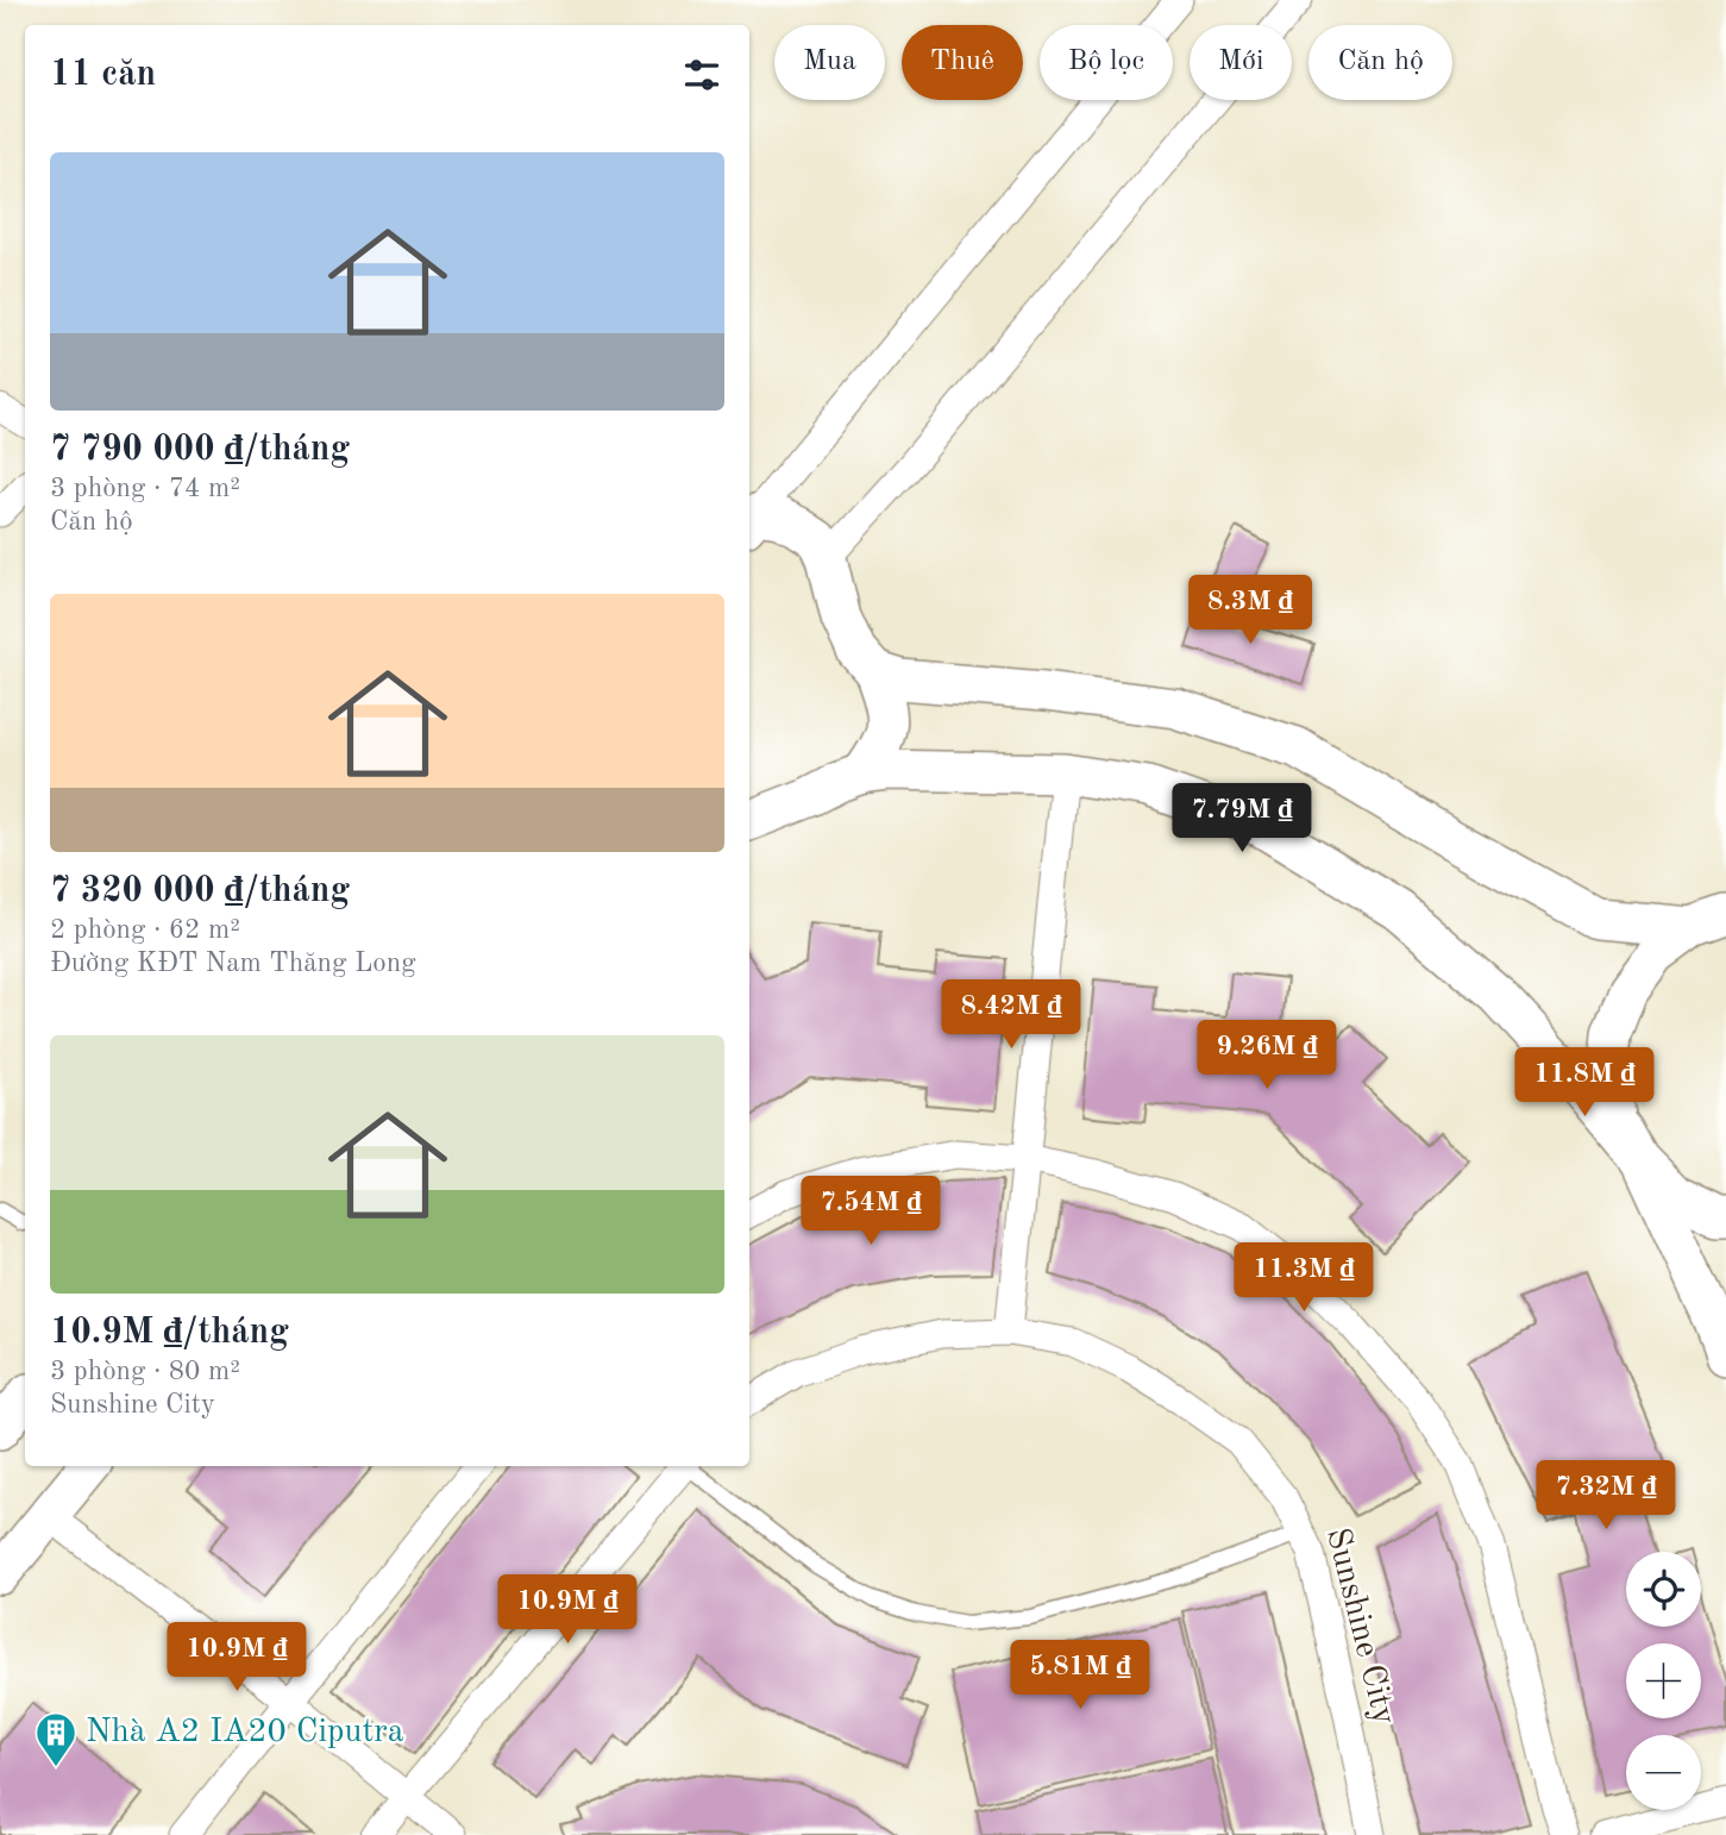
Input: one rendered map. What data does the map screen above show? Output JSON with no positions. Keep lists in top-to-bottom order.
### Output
{
  "streets": {
    "street": ["Sunshine City"]
  },
  "places": {
    "building": ["Nhà A2 IA20 Ciputra"]
  },
  "page": {
    "chip": [
      "Mua",
      "Thuê",
      "Bộ lọc",
      "Mới",
      "Căn hộ"
    ],
    "heading": "11 căn",
    "list": [
      {
        "name": "7 790 000 ₫/tháng",
        "note": "3 phòng · 74 m² · Căn hộ"
      },
      {
        "name": "7 320 000 ₫/tháng",
        "note": "2 phòng · 62 m² · Đường KĐT Nam Thăng Long"
      },
      {
        "name": "10.9M ₫/tháng",
        "note": "3 phòng · 80 m² · Sunshine City"
      }
    ],
    "price": [
      "8.3M ₫",
      "7.79M ₫",
      "8.42M ₫",
      "9.26M ₫",
      "11.8M ₫",
      "7.54M ₫",
      "11.3M ₫",
      "7.32M ₫",
      "10.9M ₫",
      "10.9M ₫",
      "5.81M ₫"
    ],
    "map_buttons": ["+", "−"]
  }
}
